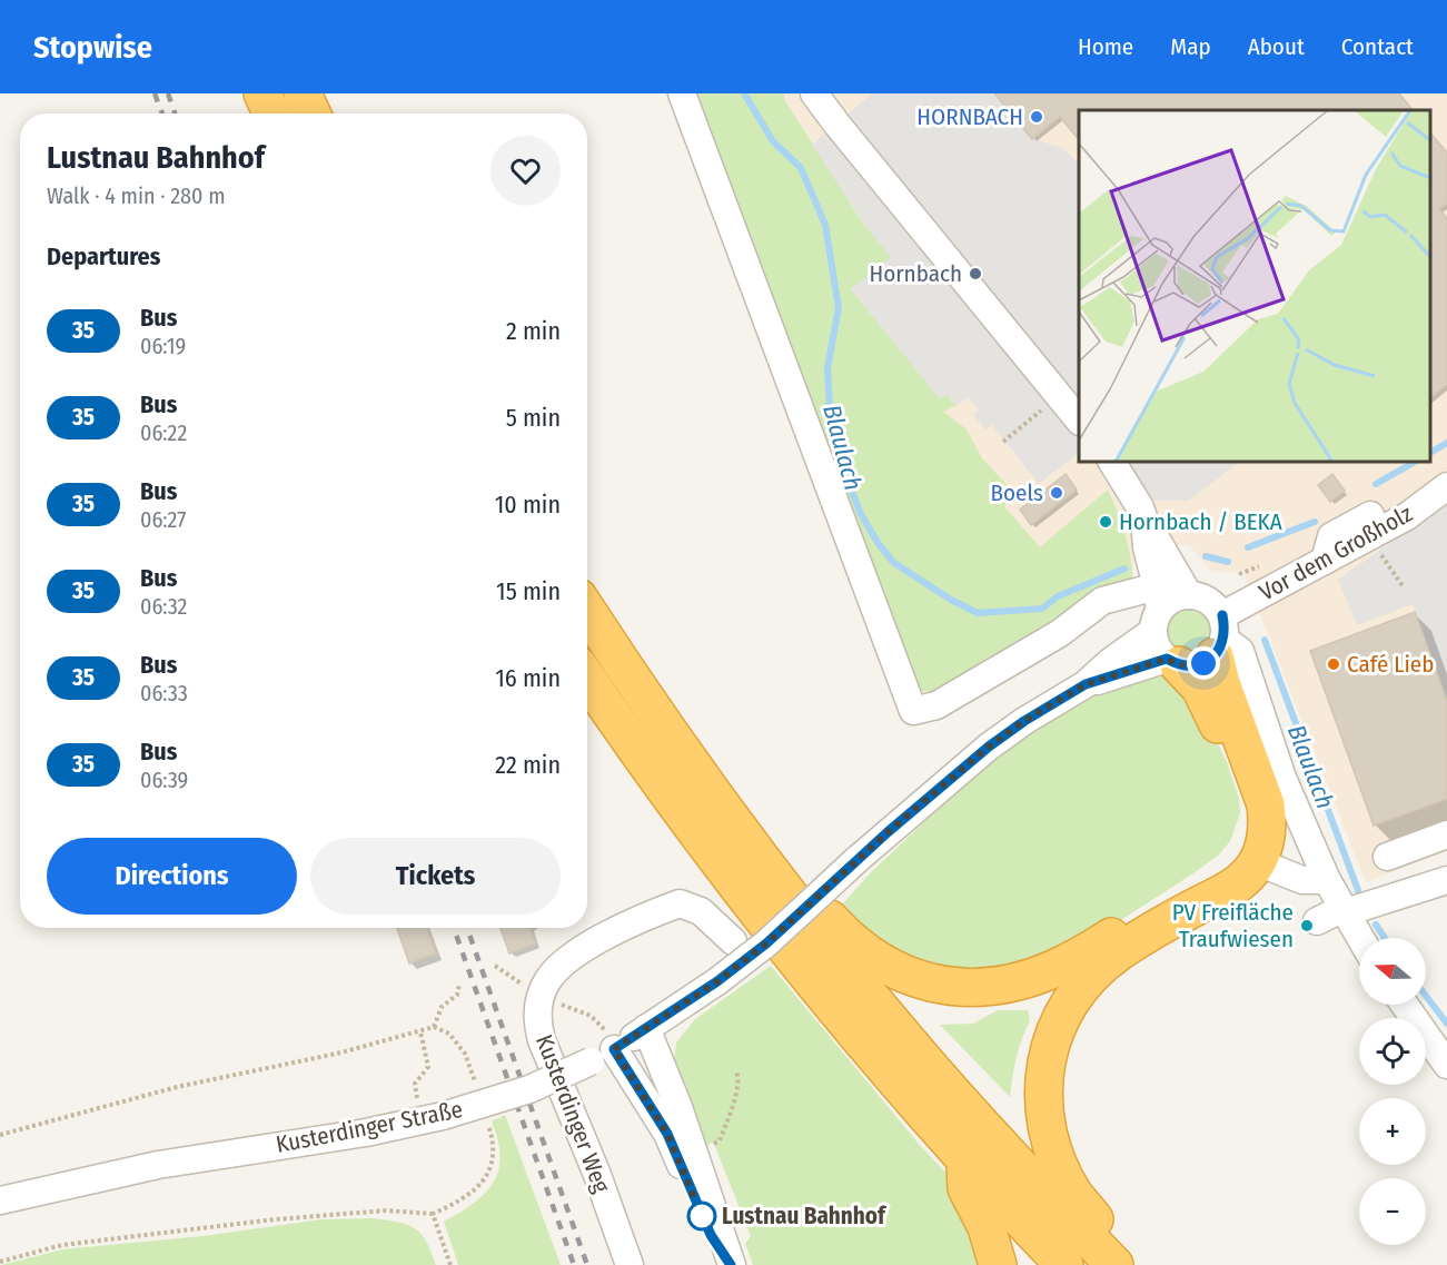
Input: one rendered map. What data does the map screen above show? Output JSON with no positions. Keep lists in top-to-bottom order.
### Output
{
  "streets": {
    "street": ["Vor dem Großholz", "Kusterdinger Weg", "Kusterdinger Straße"]
  },
  "crossings": [
    ["Vor dem Großholz", "Kusterdinger Straße"]
  ],
  "water": ["Blaulach"],
  "places": [
    "HORNBACH",
    "Hornbach",
    "Boels",
    "Hornbach / BEKA",
    "Café Lieb",
    "PV Freifläche Traufwiesen",
    "Lustnau Bahnhof"
  ],
  "lines": ["bus line 35"],
  "north": "left",
  "page": {
    "header": "Stopwise",
    "nav": [
      "Home",
      "Map",
      "About",
      "Contact"
    ],
    "heading": [
      ["Lustnau Bahnhof", "Walk · 4 min · 280 m"],
      "Departures"
    ],
    "list": [
      {
        "mark": "35",
        "name": "Bus",
        "note": "06:19",
        "value": "2 min"
      },
      {
        "mark": "35",
        "name": "Bus",
        "note": "06:22",
        "value": "5 min"
      },
      {
        "mark": "35",
        "name": "Bus",
        "note": "06:27",
        "value": "10 min"
      },
      {
        "mark": "35",
        "name": "Bus",
        "note": "06:32",
        "value": "15 min"
      },
      {
        "mark": "35",
        "name": "Bus",
        "note": "06:33",
        "value": "16 min"
      },
      {
        "mark": "35",
        "name": "Bus",
        "note": "06:39",
        "value": "22 min"
      }
    ],
    "buttons": ["Directions", "Tickets"],
    "map_buttons": ["+", "−"]
  }
}
